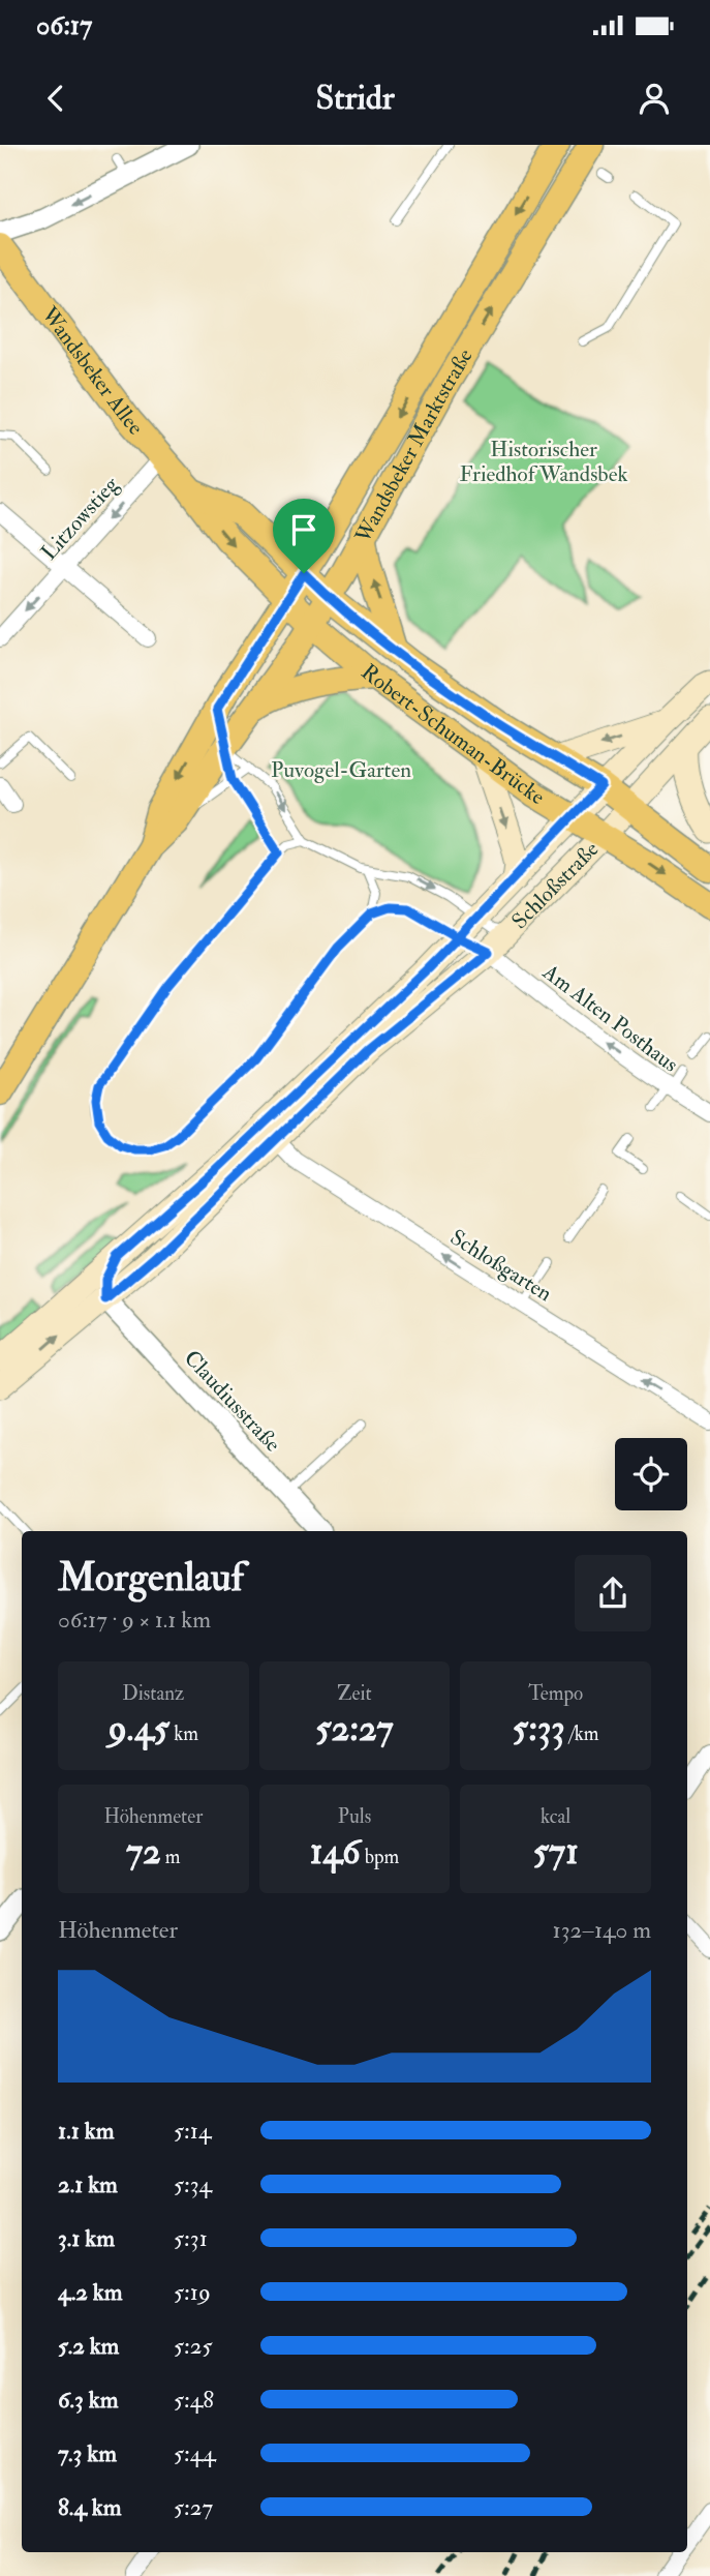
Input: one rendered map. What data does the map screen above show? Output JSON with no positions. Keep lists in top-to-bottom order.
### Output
{
  "streets": {
    "main road": [
      "Wandsbeker Allee",
      "Wandsbeker Marktstraße",
      "Robert-Schuman-Brücke",
      "Schloßstraße"
    ],
    "street": [
      "Litzowstieg",
      "Am Alten Posthaus",
      "Schloßgarten",
      "Claudiusstraße"
    ]
  },
  "crossings": [
    ["Wandsbeker Allee", "Wandsbeker Marktstraße"],
    ["Wandsbeker Allee", "Litzowstieg"],
    ["Wandsbeker Allee", "Robert-Schuman-Brücke"],
    ["Wandsbeker Marktstraße", "Robert-Schuman-Brücke"],
    ["Robert-Schuman-Brücke", "Schloßstraße"],
    ["Schloßstraße", "Am Alten Posthaus"],
    ["Schloßstraße", "Schloßgarten"],
    ["Schloßstraße", "Claudiusstraße"]
  ],
  "one_way": ["Litzowstieg", "Am Alten Posthaus", "Schloßgarten"],
  "parks": ["Historischer Friedhof Wandsbek", "Puvogel-Garten"],
  "page": {
    "status": "06:17",
    "header": "Stridr",
    "heading": ["Morgenlauf", "06:17 · 9 × 1.1 km"],
    "stats": [
      ["Distanz", "9.45 km"],
      ["Zeit", "52:27"],
      ["Tempo", "5:33 /km"],
      ["Höhenmeter", "72 m"],
      ["Puls", "146 bpm"],
      ["kcal", "571"]
    ],
    "chart": ["Höhenmeter", "132–140 m"],
    "list": [
      {
        "name": "1.1 km",
        "note": "5:14"
      },
      {
        "name": "2.1 km",
        "note": "5:34"
      },
      {
        "name": "3.1 km",
        "note": "5:31"
      },
      {
        "name": "4.2 km",
        "note": "5:19"
      },
      {
        "name": "5.2 km",
        "note": "5:25"
      },
      {
        "name": "6.3 km",
        "note": "5:48"
      },
      {
        "name": "7.3 km",
        "note": "5:44"
      },
      {
        "name": "8.4 km",
        "note": "5:27"
      }
    ]
  }
}
